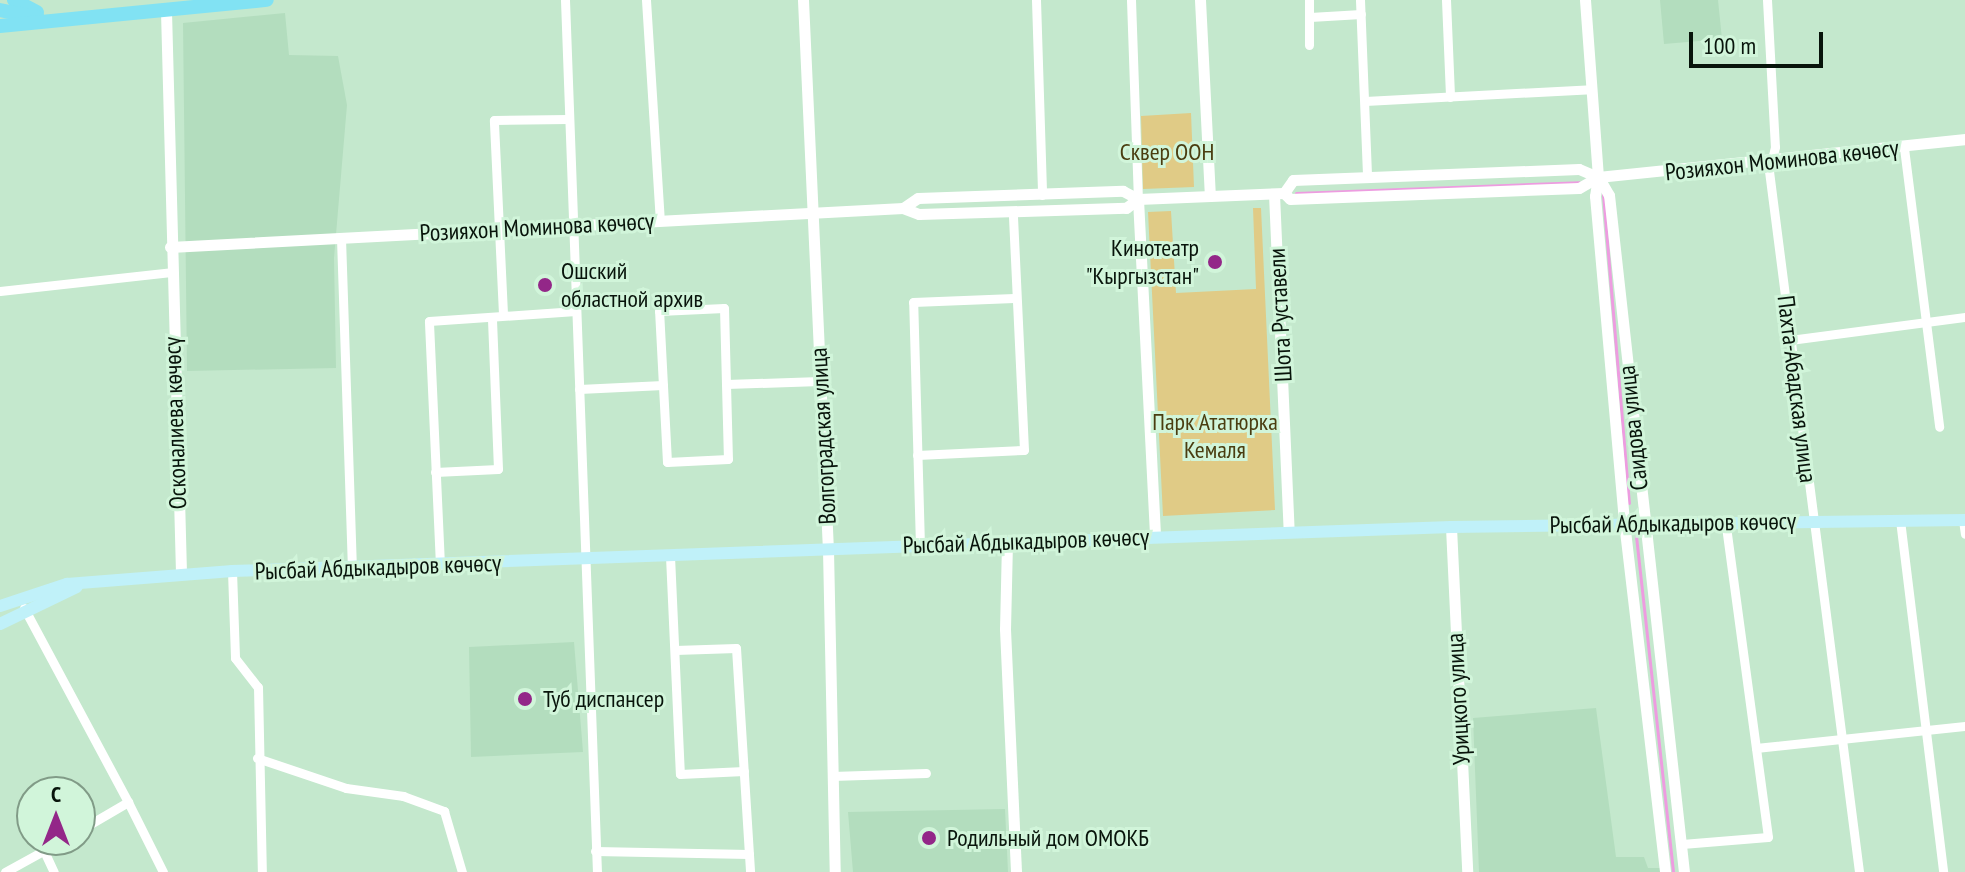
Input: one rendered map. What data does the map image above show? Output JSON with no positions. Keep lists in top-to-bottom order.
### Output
{
  "streets": {
    "main road": ["Рысбай Абдыкадыров көчөсү"],
    "street": [
      "Розияхон Моминова көчөсү",
      "Шота Руставели",
      "Пахта-Абадская улица",
      "Осконалиева көчөсү",
      "Саидова улица",
      "Волгоградская улица",
      "Урицкого улица"
    ]
  },
  "crossings": [
    ["Розияхон Моминова көчөсү", "Шота Руставели"],
    ["Розияхон Моминова көчөсү", "Пахта-Абадская улица"],
    ["Розияхон Моминова көчөсү", "Осконалиева көчөсү"],
    ["Розияхон Моминова көчөсү", "Саидова улица"],
    ["Розияхон Моминова көчөсү", "Волгоградская улица"],
    ["Шота Руставели", "Рысбай Абдыкадыров көчөсү"],
    ["Пахта-Абадская улица", "Рысбай Абдыкадыров көчөсү"],
    ["Осконалиева көчөсү", "Рысбай Абдыкадыров көчөсү"],
    ["Саидова улица", "Рысбай Абдыкадыров көчөсү"],
    ["Волгоградская улица", "Рысбай Абдыкадыров көчөсү"],
    ["Рысбай Абдыкадыров көчөсү", "Урицкого улица"]
  ],
  "parks": ["Сквер ООН", "Парк Ататюрка Кемаля"],
  "places": [
    "Кинотеатр \"Кыргызстан\"",
    "Ошский областной архив",
    "Туб диспансер",
    "Родильный дом ОМОКБ"
  ],
  "scale_bar": "100 m",
  "north": "top"
}
